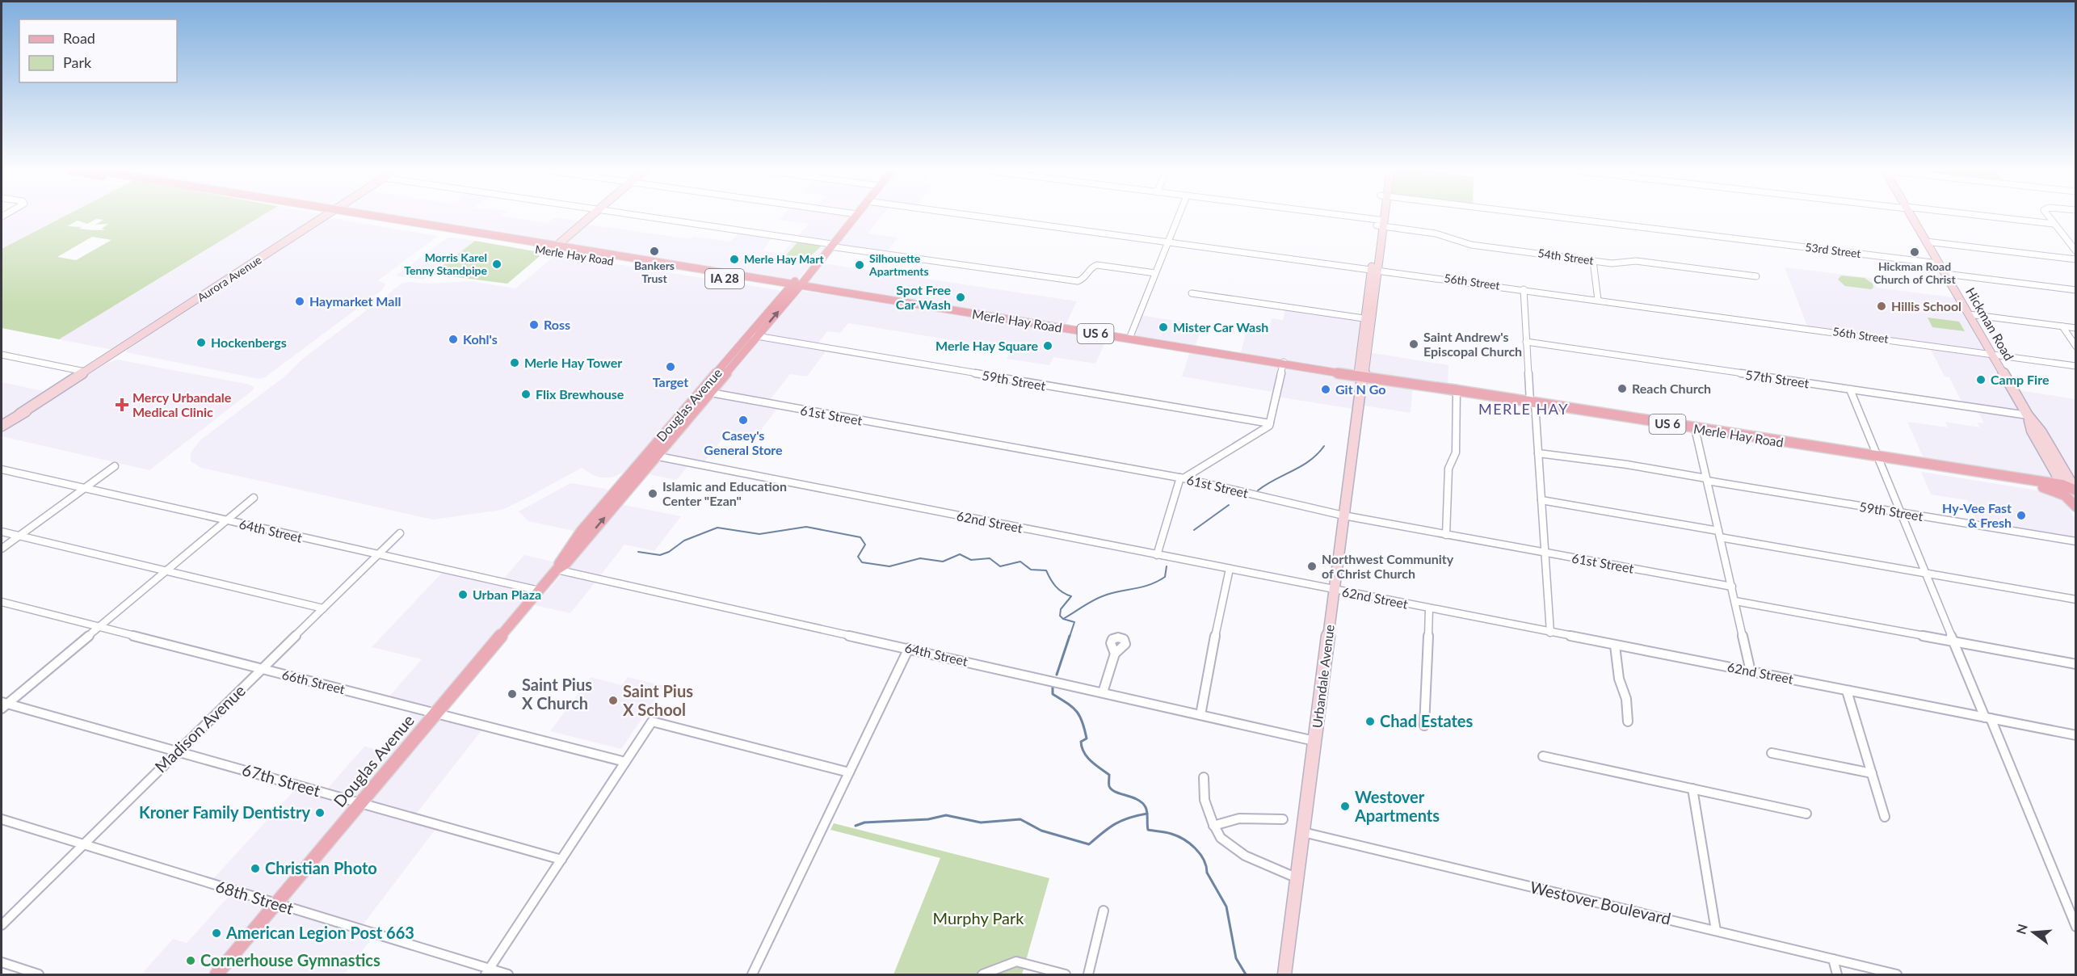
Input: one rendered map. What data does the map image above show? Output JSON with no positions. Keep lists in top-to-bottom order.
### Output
{
  "streets": {
    "main road": [
      "Merle Hay Road",
      "IA 28",
      "US 6",
      "Douglas Avenue"
    ],
    "street": [
      "53rd Street",
      "54th Street",
      "Aurora Avenue",
      "56th Street",
      "Hickman Road",
      "57th Street",
      "59th Street",
      "61st Street",
      "62nd Street",
      "64th Street",
      "Urbandale Avenue",
      "66th Street",
      "Madison Avenue",
      "67th Street",
      "68th Street",
      "Westover Boulevard"
    ]
  },
  "crossings": [
    ["53rd Street", "Hickman Road"],
    ["Merle Hay Road", "Hickman Road"],
    ["Merle Hay Road", "US 6"],
    ["Merle Hay Road", "Douglas Avenue"],
    ["Merle Hay Road", "Urbandale Avenue"],
    ["54th Street", "Urbandale Avenue"],
    ["56th Street", "Hickman Road"],
    ["56th Street", "Urbandale Avenue"],
    ["Hickman Road", "US 6"],
    ["Hickman Road", "57th Street"],
    ["59th Street", "Douglas Avenue"],
    ["Douglas Avenue", "61st Street"],
    ["Douglas Avenue", "62nd Street"],
    ["Douglas Avenue", "64th Street"],
    ["Douglas Avenue", "66th Street"],
    ["Douglas Avenue", "67th Street"],
    ["Douglas Avenue", "68th Street"],
    ["61st Street", "Urbandale Avenue"],
    ["62nd Street", "Urbandale Avenue"],
    ["64th Street", "Urbandale Avenue"],
    ["64th Street", "Madison Avenue"],
    ["Urbandale Avenue", "Westover Boulevard"],
    ["66th Street", "Madison Avenue"],
    ["Madison Avenue", "67th Street"],
    ["Madison Avenue", "68th Street"]
  ],
  "districts": ["MERLE HAY"],
  "parks": ["Murphy Park"],
  "places": {
    "other": [
      "Bankers Trust",
      "Hickman Road Church of Christ",
      "Merle Hay Mart",
      "Morris Karel Tenny Standpipe",
      "Silhouette Apartments",
      "Spot Free Car Wash",
      "Haymarket Mall",
      "Hillis School",
      "Ross",
      "Mister Car Wash",
      "Kohl's",
      "Hockenbergs",
      "Saint Andrew's Episcopal Church",
      "Merle Hay Square",
      "Merle Hay Tower",
      "Target",
      "Camp Fire",
      "Reach Church",
      "Git N Go",
      "Flix Brewhouse",
      "Casey's General Store",
      "Islamic and Education Center \"Ezan\"",
      "Hy-Vee Fast & Fresh",
      "Northwest Community of Christ Church",
      "Urban Plaza",
      "Saint Pius X Church",
      "Saint Pius X School",
      "Chad Estates",
      "Westover Apartments",
      "Kroner Family Dentistry",
      "Christian Photo",
      "American Legion Post 663",
      "Cornerhouse Gymnastics"
    ],
    "health": ["Mercy Urbandale Medical Clinic"]
  },
  "legend": ["Road", "Park"],
  "north": "left"
}
